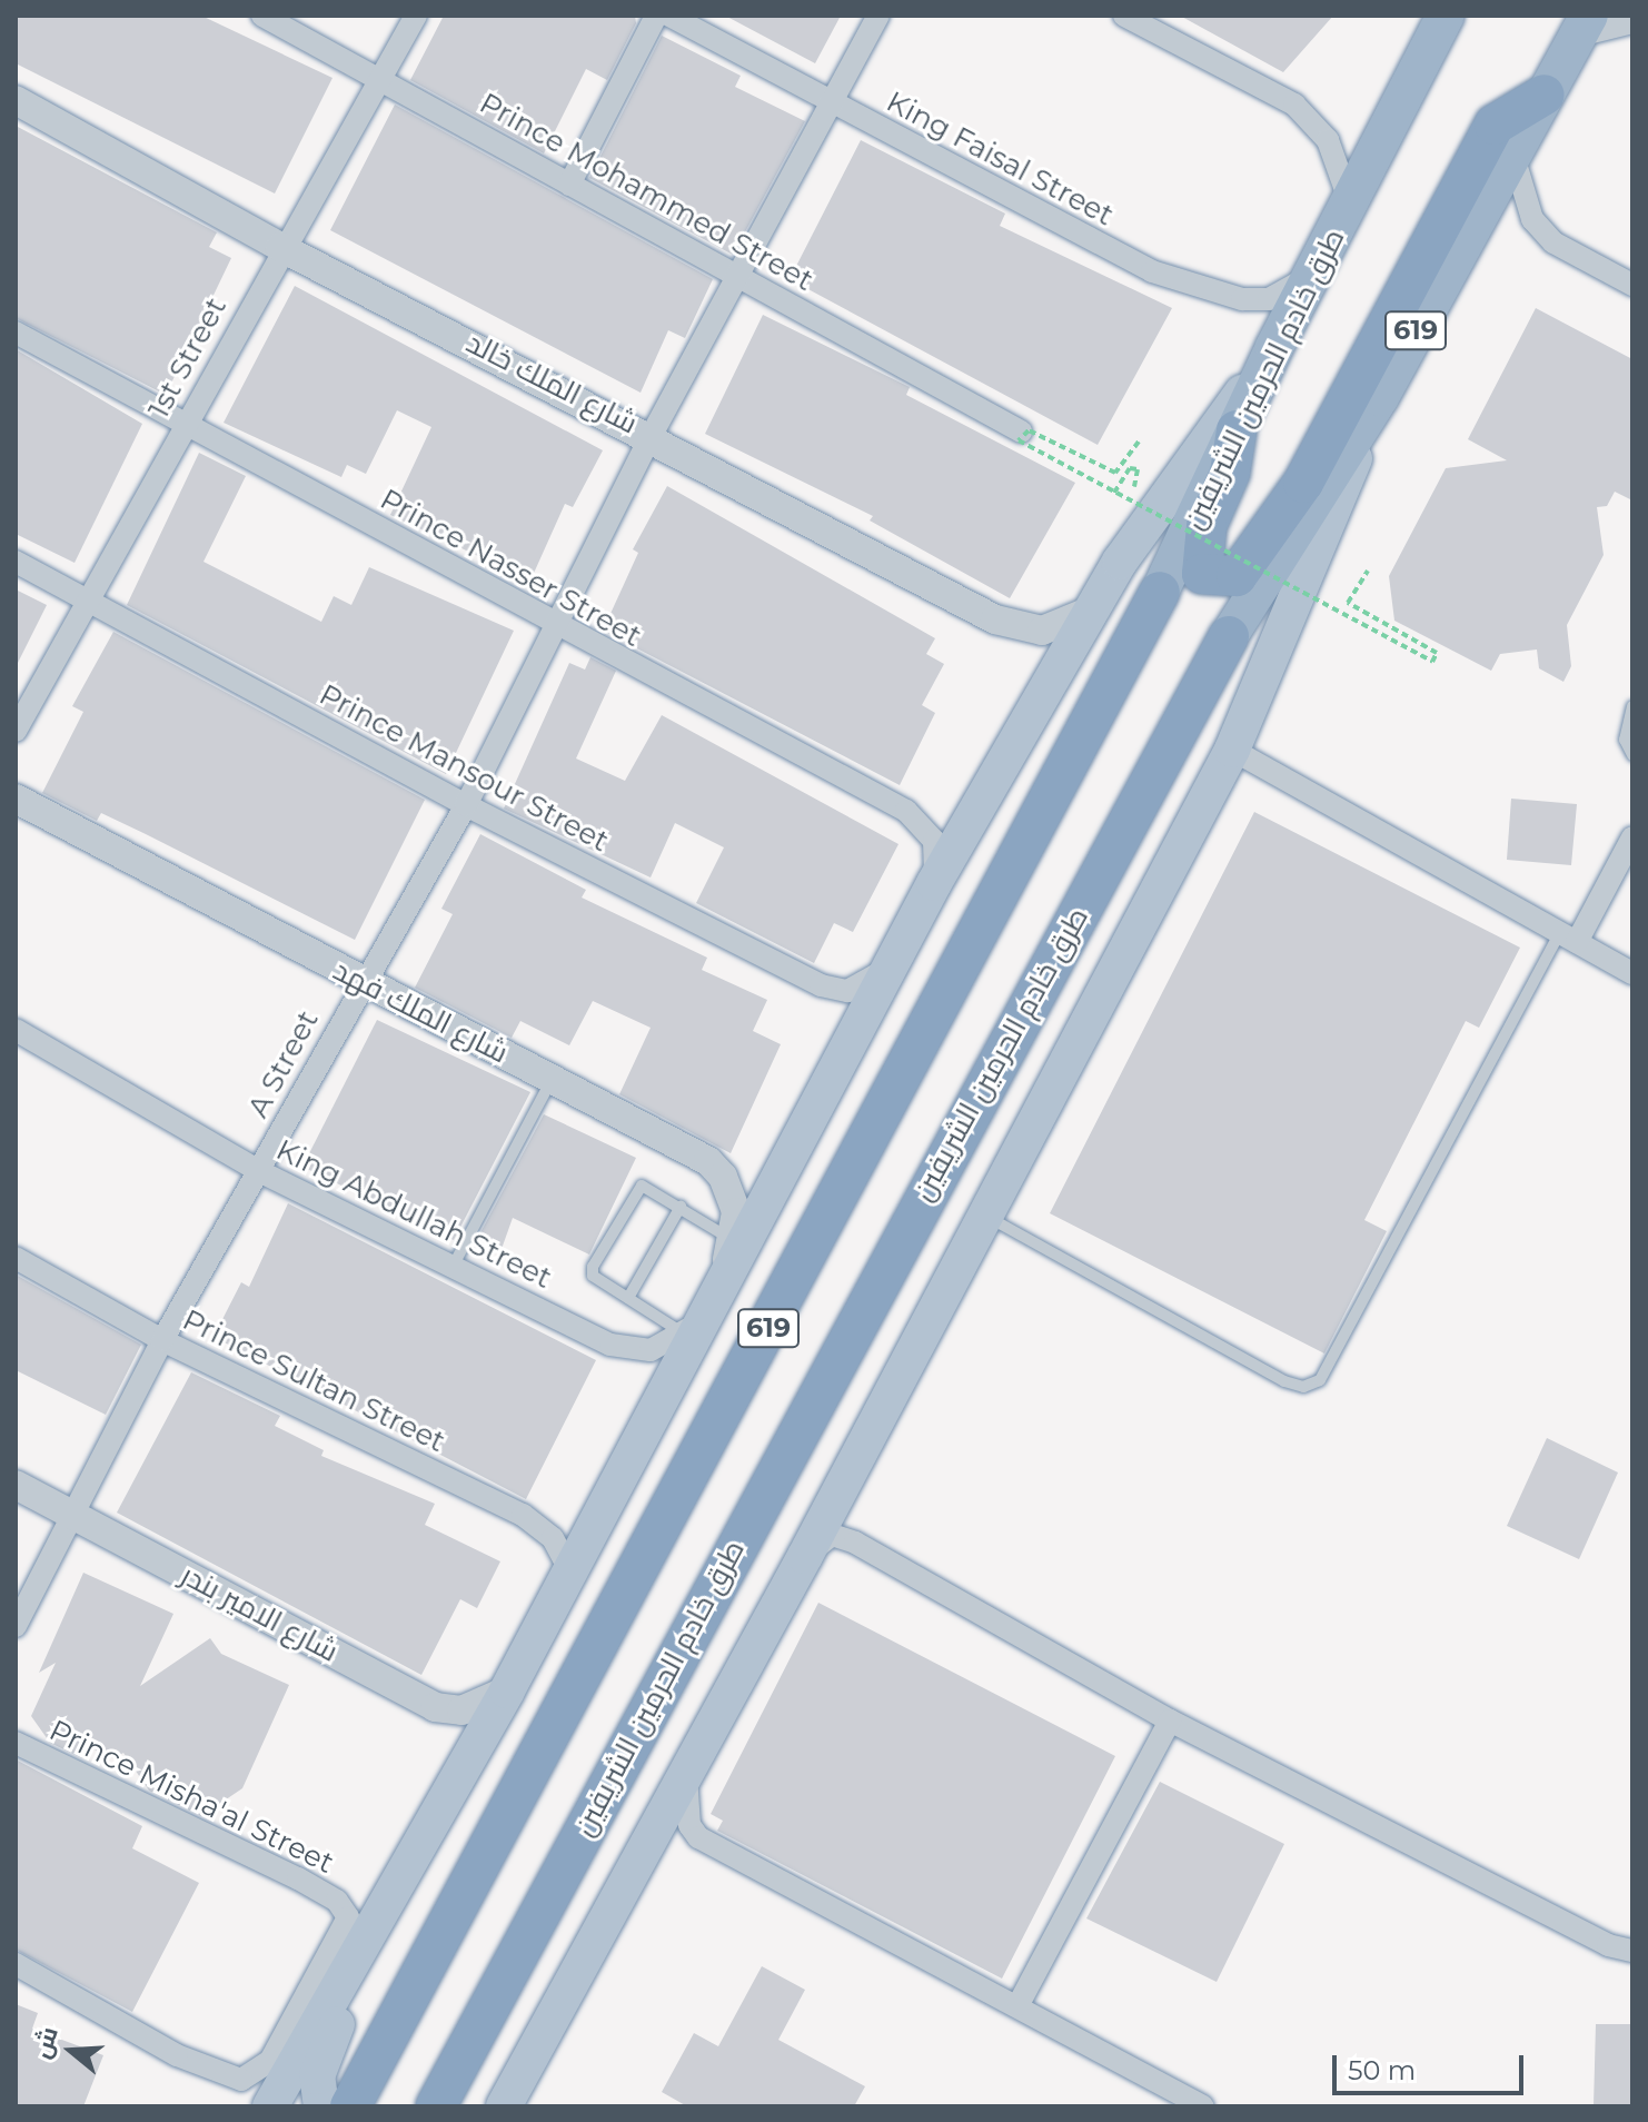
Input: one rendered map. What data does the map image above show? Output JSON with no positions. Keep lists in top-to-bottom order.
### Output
{
  "streets": {
    "highway": ["619", "طرق خادم الحرمين الشريفين"],
    "street": [
      "King Faisal Street",
      "Prince Mohammed Street",
      "1st Street",
      "شارع الملك خالد",
      "Prince Nasser Street",
      "Prince Mansour Street",
      "شارع الملك فهد",
      "A Street",
      "King Abdullah Street",
      "Prince Sultan Street",
      "شارع الامير بندر",
      "Prince Misha'al Street"
    ]
  },
  "crossings": [
    ["King Faisal Street", "طرق خادم الحرمين الشريفين"],
    ["King Faisal Street", "A Street"],
    ["Prince Mohammed Street", "1st Street"],
    ["Prince Mohammed Street", "A Street"],
    ["1st Street", "شارع الملك خالد"],
    ["1st Street", "Prince Nasser Street"],
    ["1st Street", "Prince Mansour Street"],
    ["شارع الملك خالد", "A Street"],
    ["Prince Nasser Street", "A Street"],
    ["Prince Mansour Street", "A Street"],
    ["شارع الملك فهد", "A Street"],
    ["A Street", "King Abdullah Street"],
    ["A Street", "Prince Sultan Street"],
    ["A Street", "شارع الامير بندر"]
  ],
  "scale_bar": "50 m",
  "north": "left"
}
